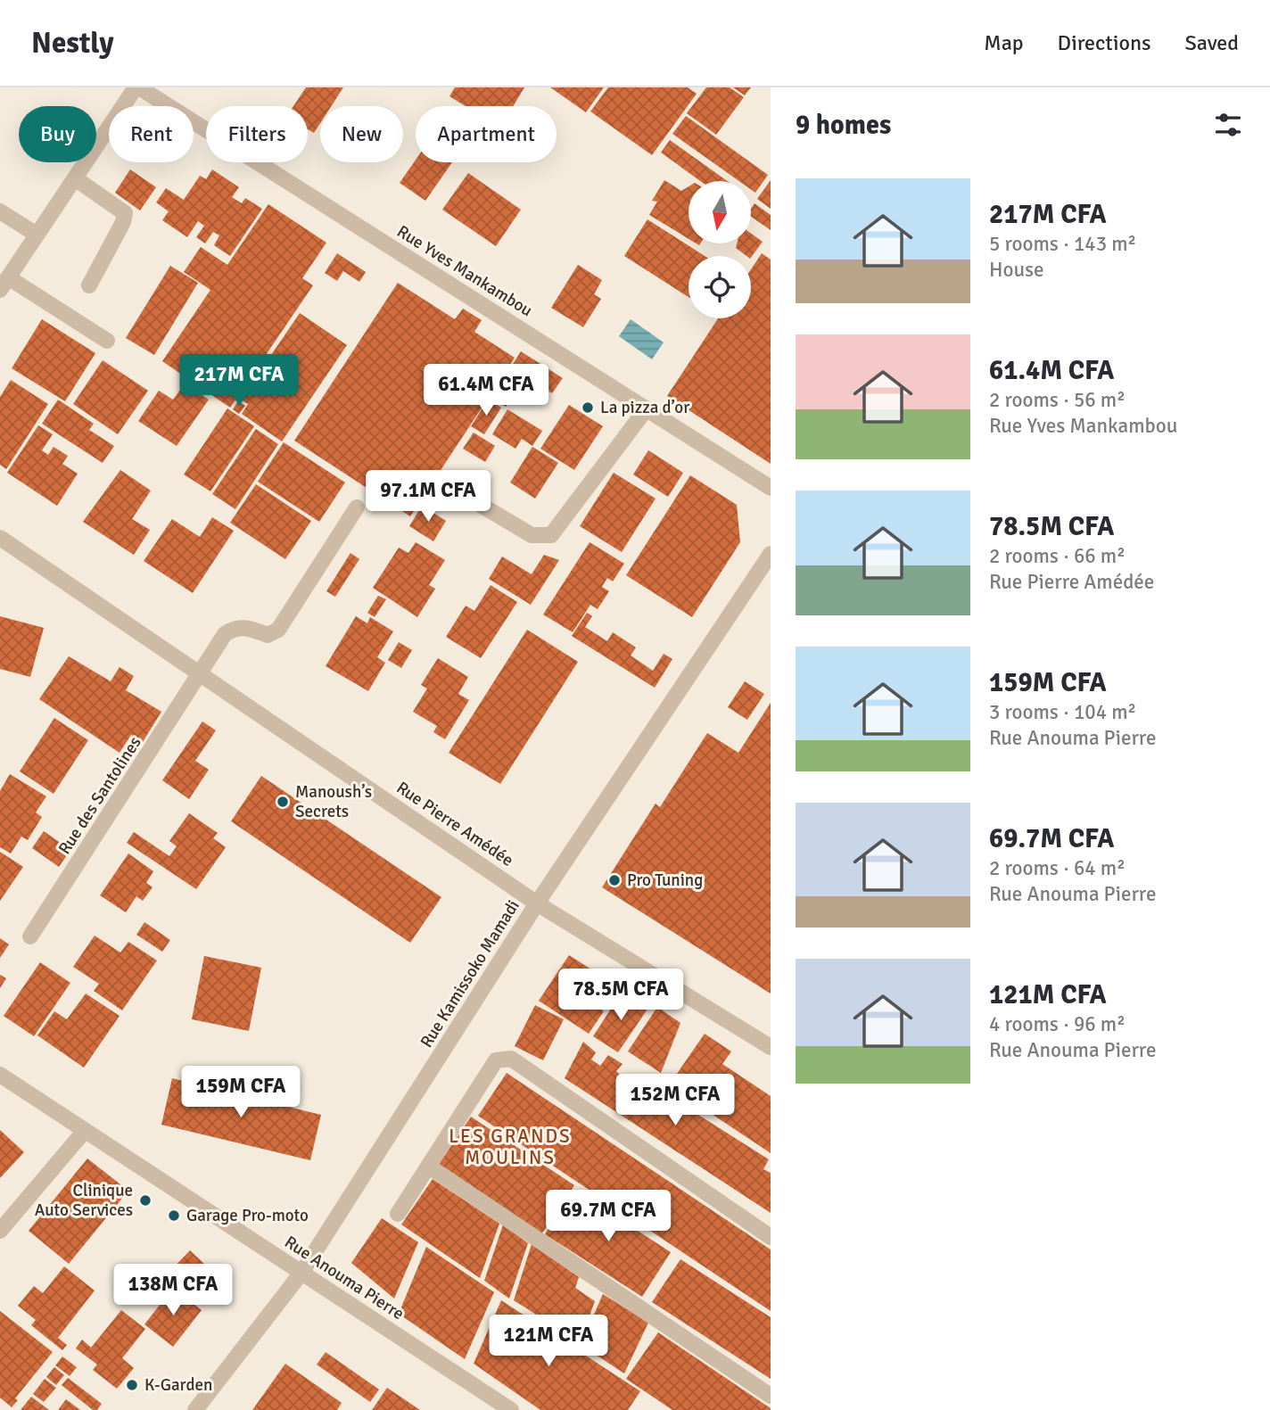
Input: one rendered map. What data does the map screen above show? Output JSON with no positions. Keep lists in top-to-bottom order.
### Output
{
  "streets": {
    "street": [
      "Rue Yves Mankambou",
      "Rue des Santolines",
      "Rue Pierre Amédée",
      "Rue Kamissoko Mamadi",
      "Rue Anouma Pierre"
    ]
  },
  "crossings": [
    ["Rue des Santolines", "Rue Pierre Amédée"],
    ["Rue Pierre Amédée", "Rue Kamissoko Mamadi"],
    ["Rue Kamissoko Mamadi", "Rue Anouma Pierre"]
  ],
  "districts": ["LES GRANDS MOULINS"],
  "places": [
    "La pizza d’or",
    "Manoush’s Secrets",
    "Pro Tuning",
    "Clinique Auto Services",
    "Garage Pro-moto",
    "K-Garden"
  ],
  "north": "bottom",
  "page": {
    "header": "Nestly",
    "nav": ["Map", "Directions", "Saved"],
    "heading": "9 homes",
    "chip": [
      "Buy",
      "Rent",
      "Filters",
      "New",
      "Apartment"
    ],
    "list": [
      {
        "name": "217M CFA",
        "note": "5 rooms · 143 m² · House"
      },
      {
        "name": "61.4M CFA",
        "note": "2 rooms · 56 m² · Rue Yves Mankambou"
      },
      {
        "name": "78.5M CFA",
        "note": "2 rooms · 66 m² · Rue Pierre Amédée"
      },
      {
        "name": "159M CFA",
        "note": "3 rooms · 104 m² · Rue Anouma Pierre"
      },
      {
        "name": "69.7M CFA",
        "note": "2 rooms · 64 m² · Rue Anouma Pierre"
      },
      {
        "name": "121M CFA",
        "note": "4 rooms · 96 m² · Rue Anouma Pierre"
      }
    ],
    "price": [
      "217M CFA",
      "61.4M CFA",
      "97.1M CFA",
      "78.5M CFA",
      "159M CFA",
      "152M CFA",
      "69.7M CFA",
      "138M CFA",
      "121M CFA"
    ]
  }
}
